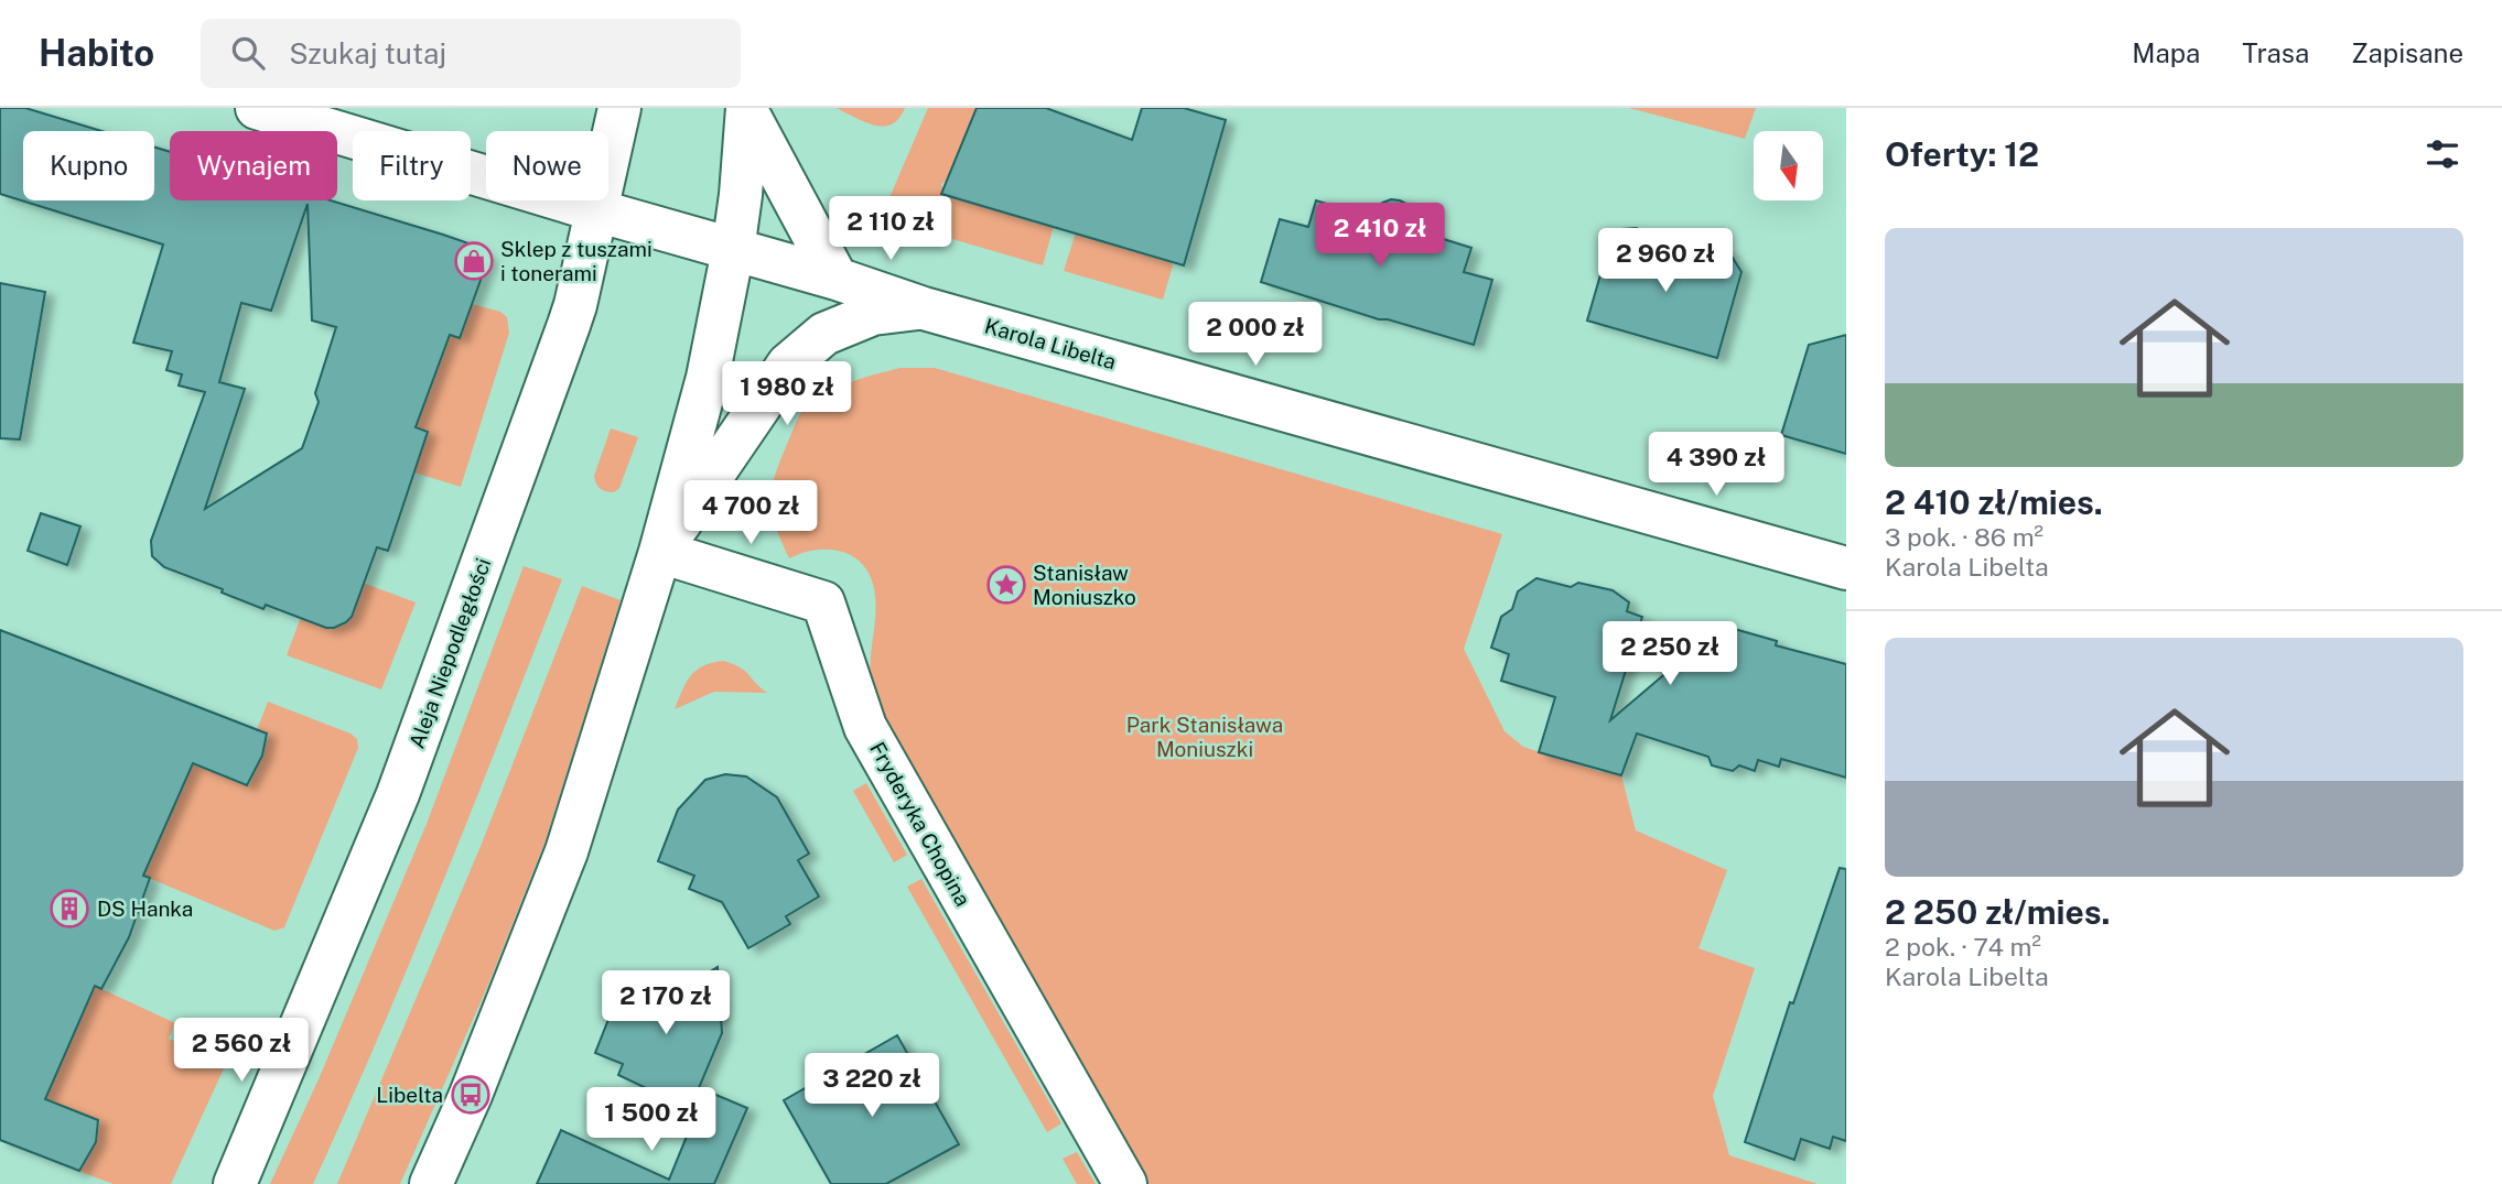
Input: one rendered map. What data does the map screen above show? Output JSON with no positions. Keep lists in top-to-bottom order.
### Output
{
  "streets": {
    "street": ["Karola Libelta", "Aleja Niepodległości", "Fryderyka Chopina"]
  },
  "crossings": [
    ["Karola Libelta", "Aleja Niepodległości"]
  ],
  "parks": ["Park Stanisława Moniuszki"],
  "places": {
    "shop": ["Sklep z tuszami i tonerami"],
    "place": ["Stanisław Moniuszko"],
    "building": ["DS Hanka"],
    "bus stop": ["Libelta"]
  },
  "north": "bottom",
  "page": {
    "header": "Habito",
    "search": "Szukaj tutaj",
    "nav": ["Mapa", "Trasa", "Zapisane"],
    "heading": "Oferty: 12",
    "chip": [
      "Kupno",
      "Wynajem",
      "Filtry",
      "Nowe"
    ],
    "price": [
      "2 110 zł",
      "2 410 zł",
      "2 960 zł",
      "2 000 zł",
      "1 980 zł",
      "4 390 zł",
      "4 700 zł",
      "2 250 zł",
      "2 170 zł",
      "2 560 zł",
      "3 220 zł",
      "1 500 zł"
    ],
    "list": [
      {
        "name": "2 410 zł/mies.",
        "note": "3 pok. · 86 m² · Karola Libelta"
      },
      {
        "name": "2 250 zł/mies.",
        "note": "2 pok. · 74 m² · Karola Libelta"
      }
    ]
  }
}
